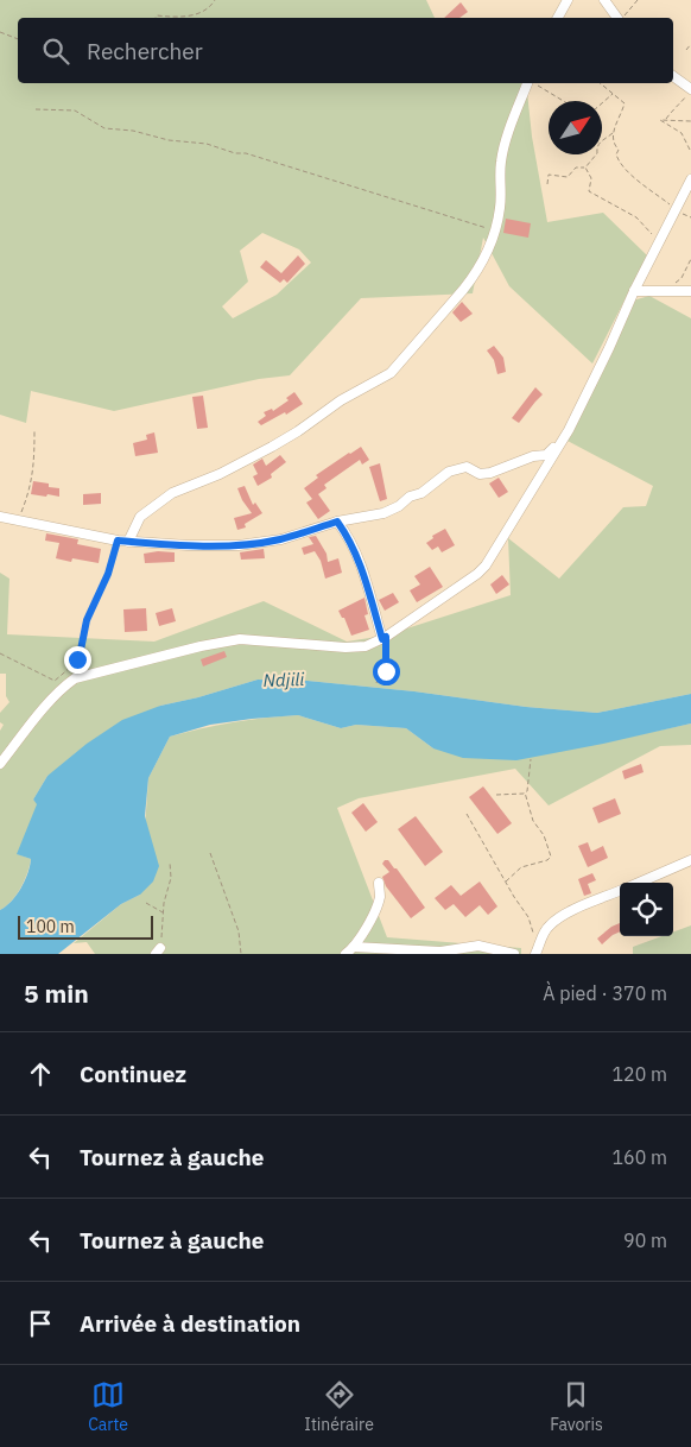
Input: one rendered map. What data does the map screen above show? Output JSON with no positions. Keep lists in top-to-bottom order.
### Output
{
  "water": ["Ndjili"],
  "scale_bar": "100 m",
  "north": "top right",
  "page": {
    "search": "Rechercher",
    "scale": "100 m",
    "heading": ["5 min", "À pied · 370 m"],
    "list": [
      ["Continuez", "120 m"],
      ["Tournez à gauche", "160 m"],
      ["Tournez à gauche", "90 m"],
      "Arrivée à destination"
    ],
    "nav": ["Carte", "Itinéraire", "Favoris"]
  }
}
